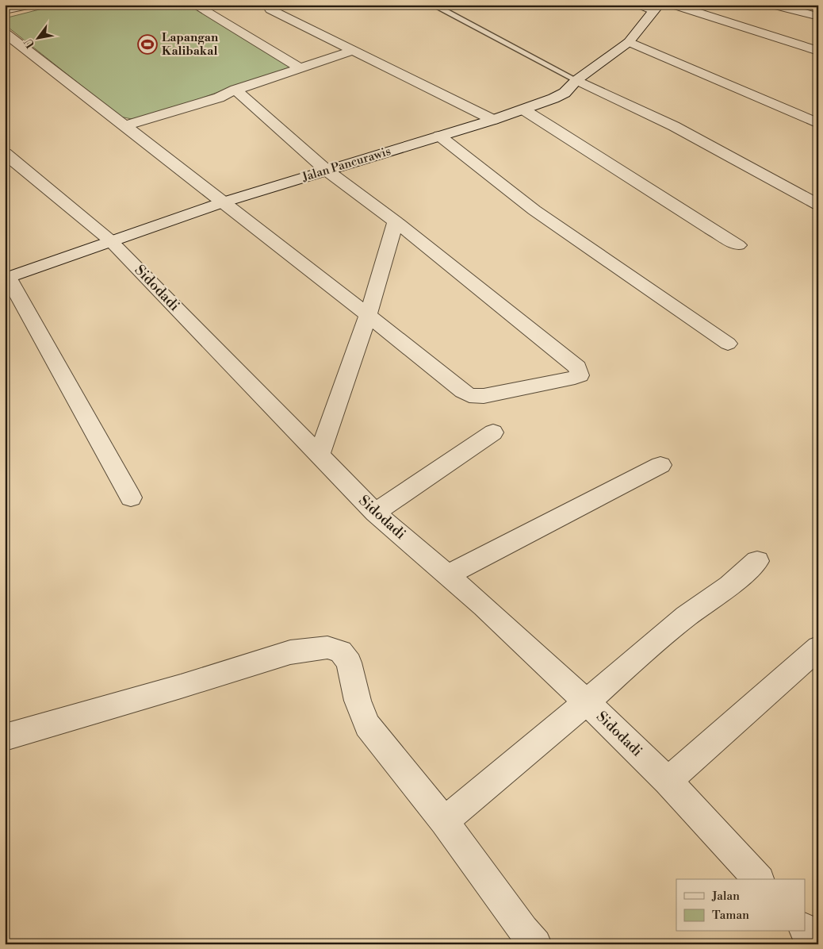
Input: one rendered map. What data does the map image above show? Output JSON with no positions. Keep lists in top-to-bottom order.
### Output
{
  "streets": {
    "street": ["Jalan Pancurawis", "Sidodadi"]
  },
  "crossings": [
    ["Jalan Pancurawis", "Sidodadi"]
  ],
  "places": {
    "sports": ["Lapangan Kalibakal"]
  },
  "legend": ["Jalan", "Taman"],
  "north": "bottom left"
}
